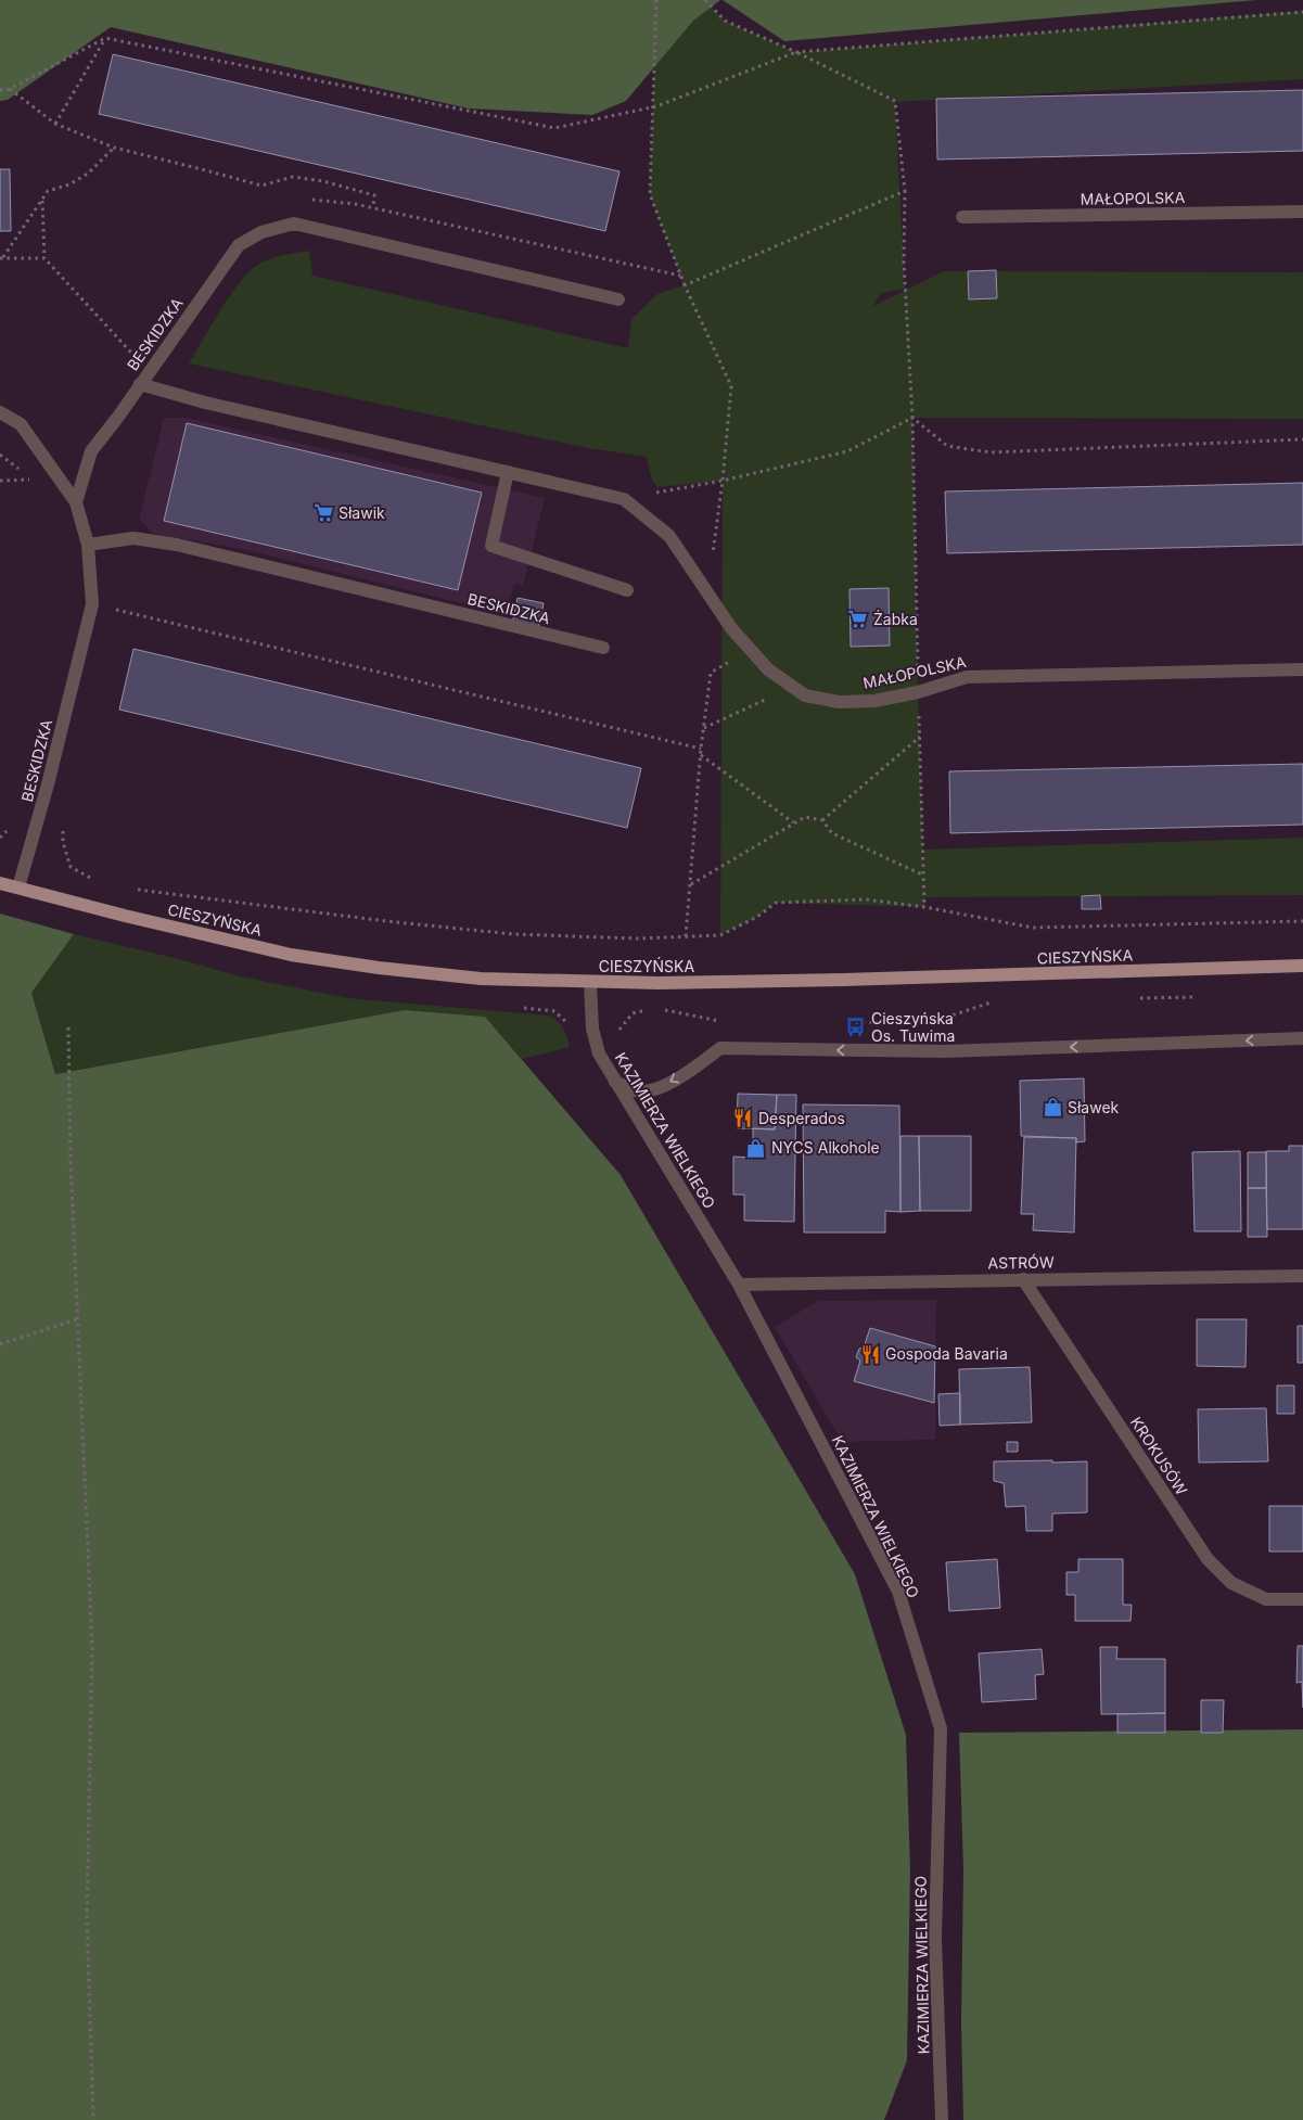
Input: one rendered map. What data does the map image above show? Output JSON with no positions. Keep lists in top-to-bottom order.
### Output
{
  "streets": {
    "main road": ["CIESZYŃSKA"],
    "street": [
      "MAŁOPOLSKA",
      "BESKIDZKA",
      "KAZIMIERZA WIELKIEGO",
      "ASTRÓW",
      "KROKUSÓW"
    ]
  },
  "crossings": [
    ["MAŁOPOLSKA", "BESKIDZKA"],
    ["BESKIDZKA", "CIESZYŃSKA"],
    ["CIESZYŃSKA", "KAZIMIERZA WIELKIEGO"],
    ["KAZIMIERZA WIELKIEGO", "ASTRÓW"],
    ["ASTRÓW", "KROKUSÓW"]
  ],
  "places": {
    "supermarket": ["Sławik", "Żabka"],
    "bus stop": ["Cieszyńska Os. Tuwima"],
    "shop": ["Sławek", "NYCS Alkohole"],
    "restaurant": ["Desperados", "Gospoda Bavaria"]
  }
}
